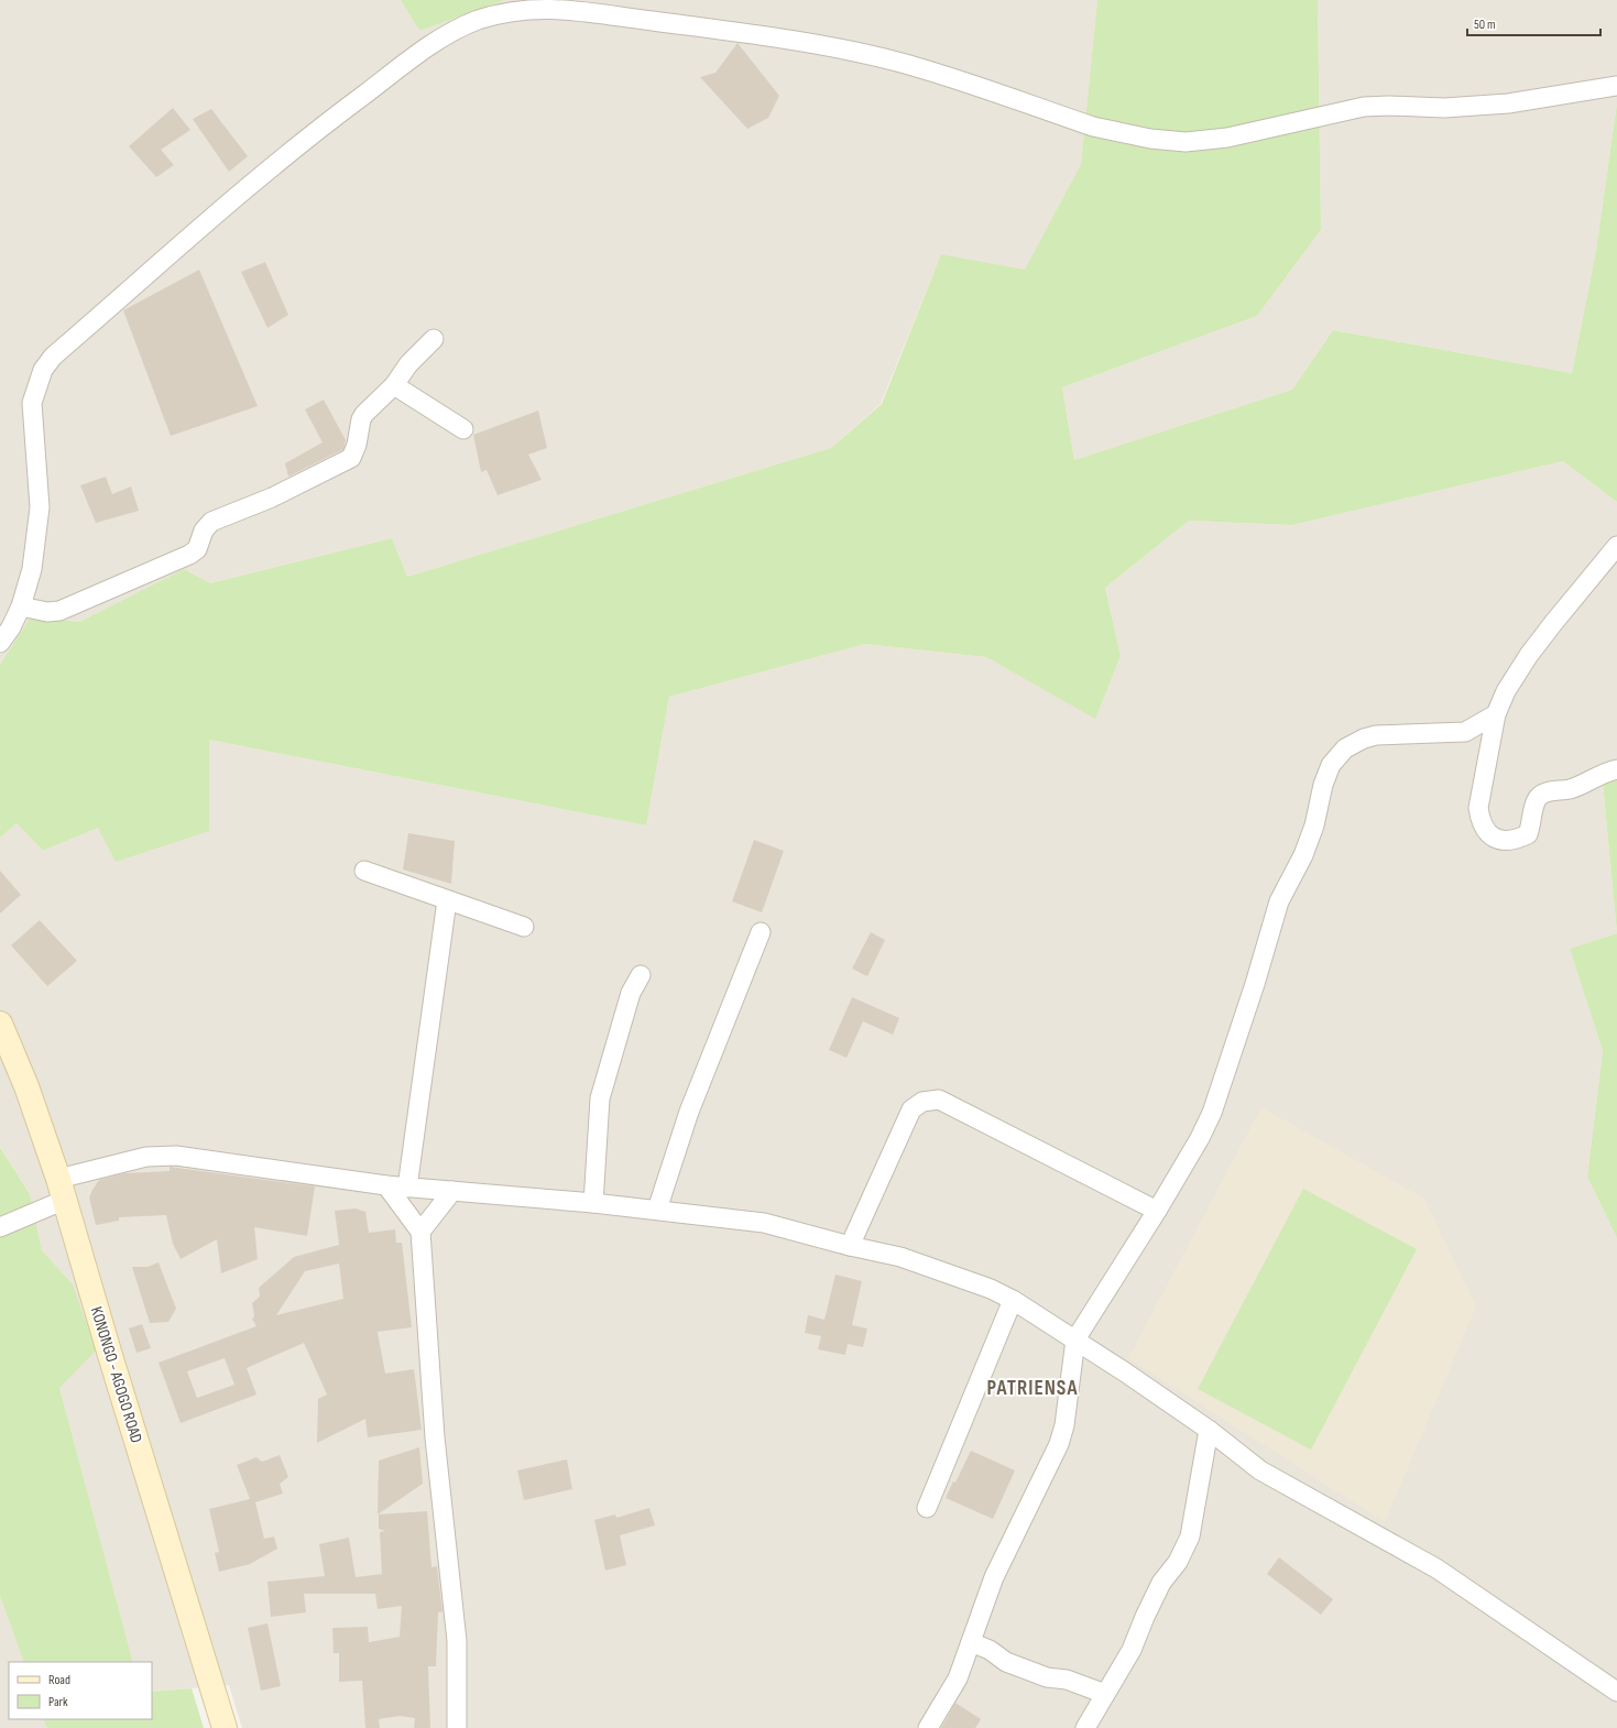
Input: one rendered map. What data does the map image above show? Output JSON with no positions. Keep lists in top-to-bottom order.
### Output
{
  "streets": {
    "main road": ["KONONGO - AGOGO ROAD"]
  },
  "districts": ["PATRIENSA"],
  "legend": ["Road", "Park"],
  "scale_bar": "50 m"
}
